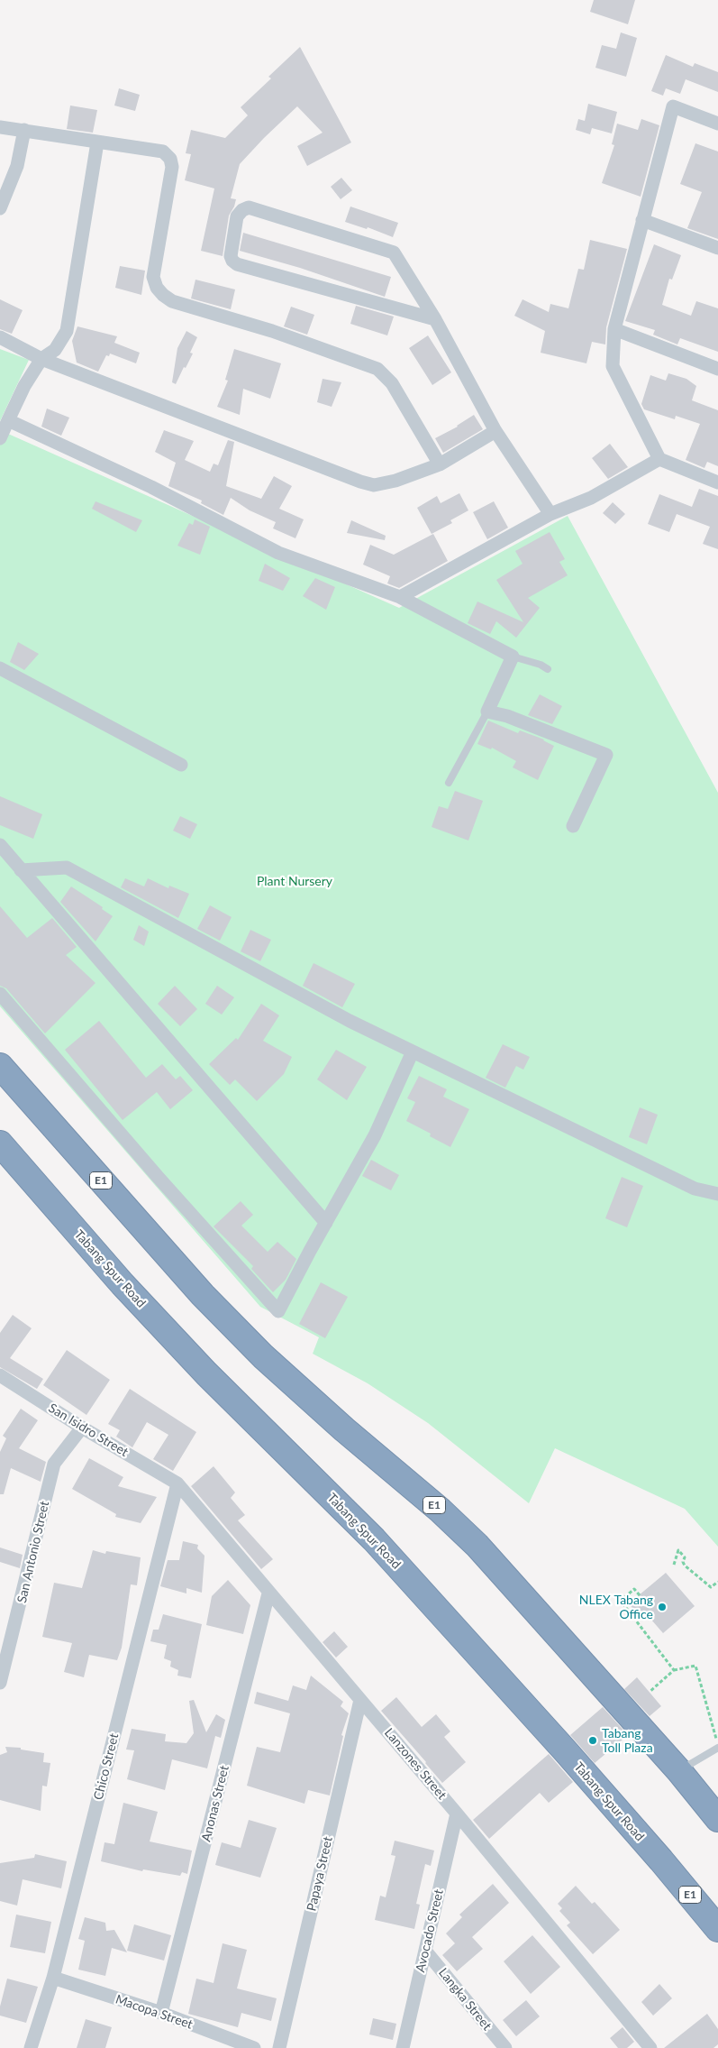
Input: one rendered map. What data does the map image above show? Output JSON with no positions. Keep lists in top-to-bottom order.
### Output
{
  "streets": {
    "highway": ["E1", "Tabang Spur Road"],
    "street": [
      "San Isidro Street",
      "San Antonio Street",
      "Lanzones Street",
      "Chico Street",
      "Anonas Street",
      "Papaya Street",
      "Avocado Street",
      "Langka Street",
      "Macopa Street"
    ]
  },
  "crossings": [
    ["San Isidro Street", "San Antonio Street"],
    ["San Isidro Street", "Lanzones Street"],
    ["San Isidro Street", "Chico Street"],
    ["Lanzones Street", "Chico Street"],
    ["Lanzones Street", "Anonas Street"],
    ["Lanzones Street", "Papaya Street"],
    ["Lanzones Street", "Avocado Street"],
    ["Chico Street", "Macopa Street"],
    ["Anonas Street", "Macopa Street"],
    ["Avocado Street", "Langka Street"]
  ],
  "parks": ["Plant Nursery"],
  "places": ["NLEX Tabang Office", "Tabang Toll Plaza"]
}
